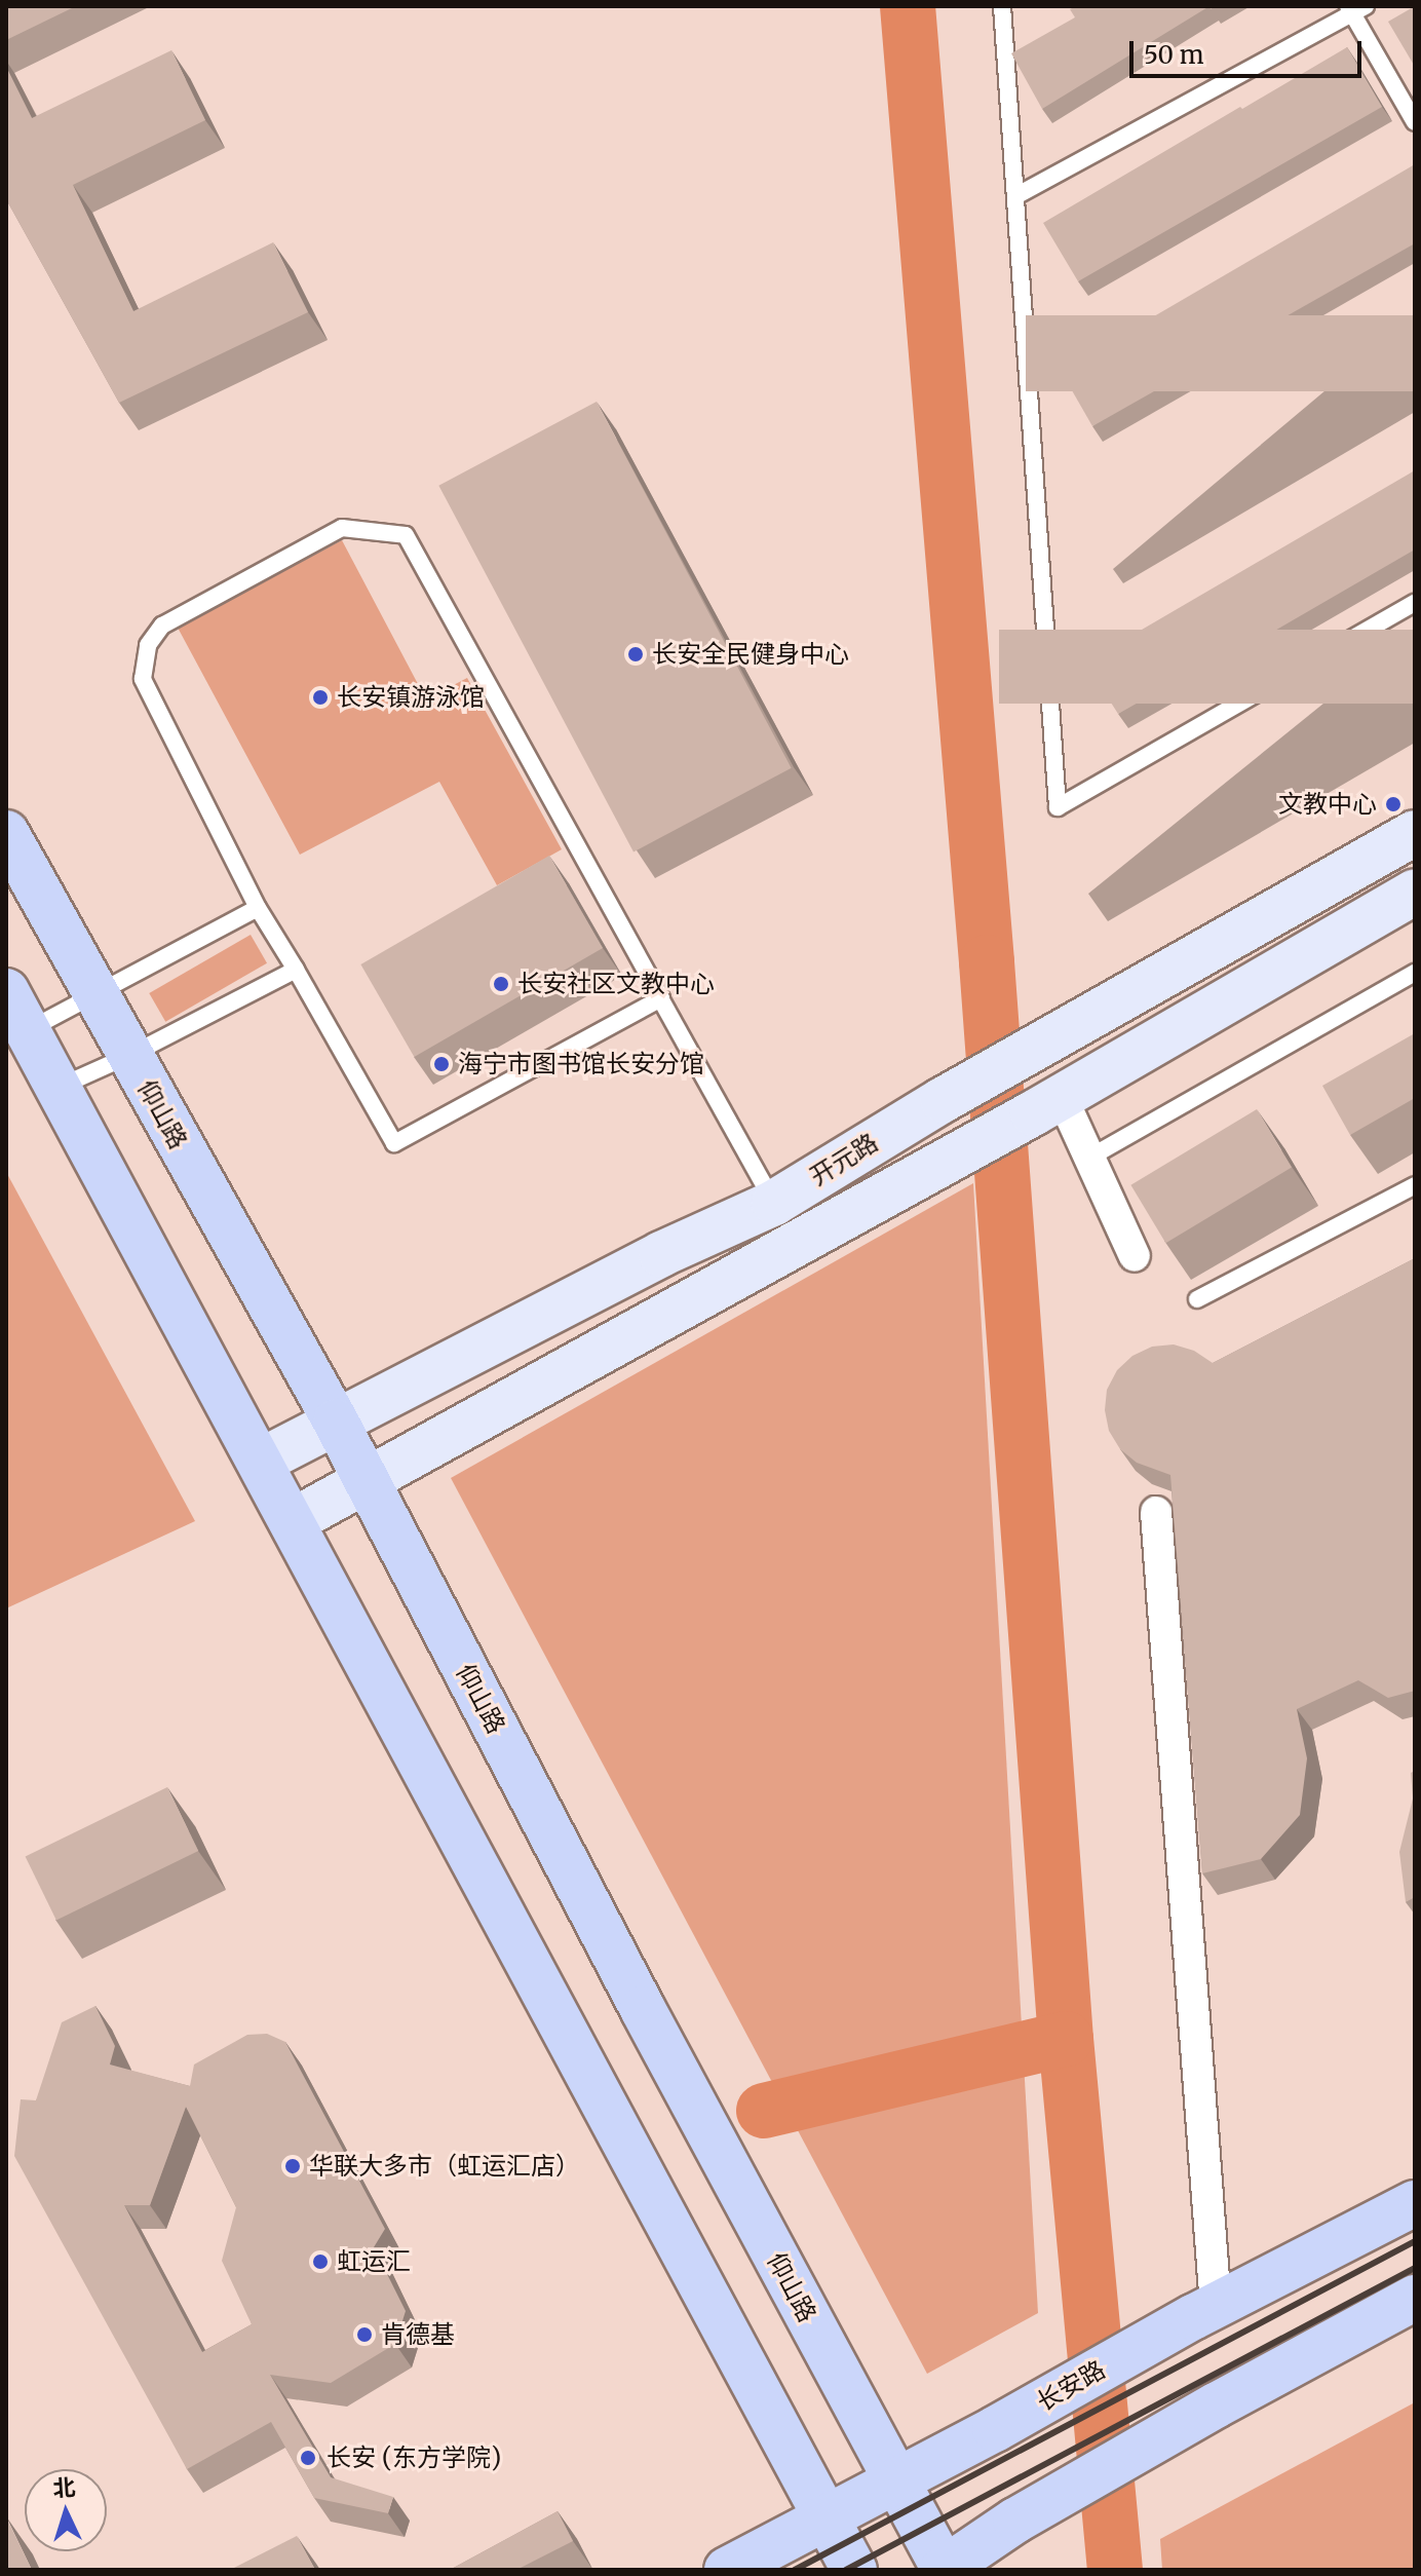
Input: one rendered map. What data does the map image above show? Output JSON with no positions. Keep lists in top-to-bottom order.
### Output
{
  "streets": {
    "main road": ["仰山路", "开元路", "长安路"]
  },
  "crossings": [
    ["仰山路", "开元路"],
    ["仰山路", "长安路"]
  ],
  "places": [
    "长安全民健身中心",
    "长安镇游泳馆",
    "文教中心",
    "长安社区文教中心",
    "海宁市图书馆长安分馆",
    "华联大多市（虹运汇店）",
    "虹运汇",
    "肯德基",
    "长安 (东方学院)"
  ],
  "scale_bar": "50 m",
  "north": "top"
}
